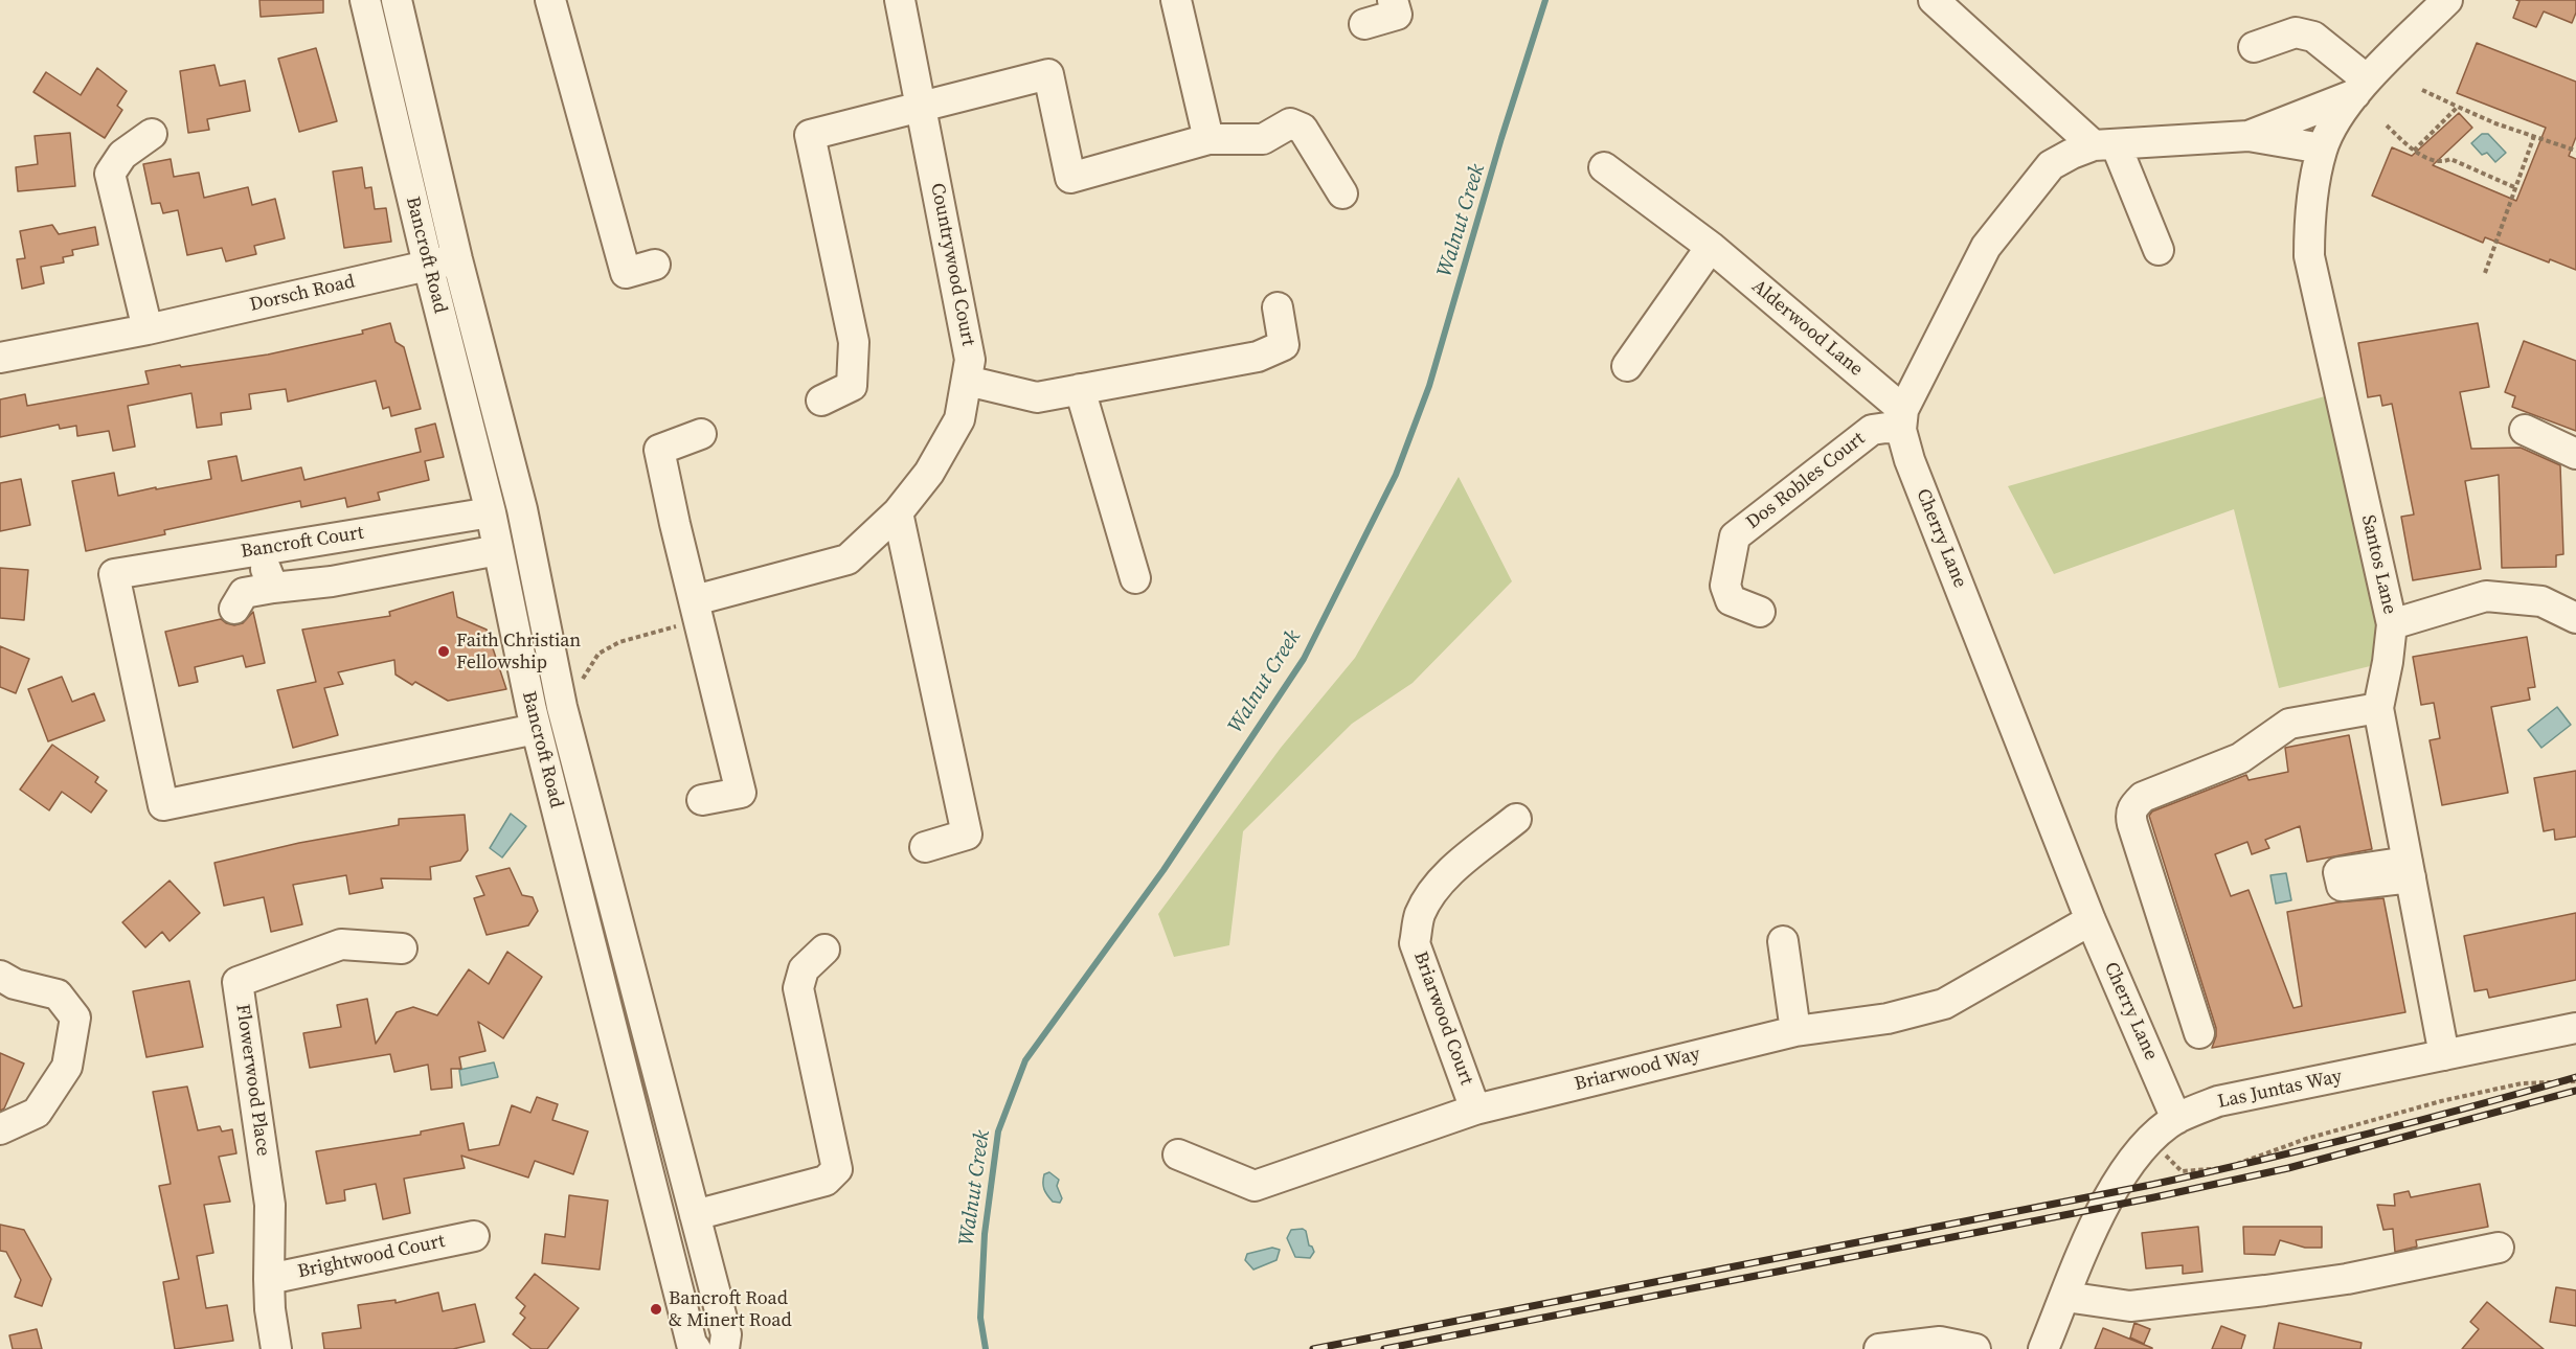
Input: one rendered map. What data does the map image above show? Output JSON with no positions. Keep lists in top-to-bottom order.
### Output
{
  "streets": {
    "street": [
      "Bancroft Road",
      "Countrywood Court",
      "Dorsch Road",
      "Alderwood Lane",
      "Dos Robles Court",
      "Cherry Lane",
      "Bancroft Court",
      "Santos Lane",
      "Briarwood Court",
      "Briarwood Way",
      "Flowerwood Place",
      "Las Juntas Way",
      "Brightwood Court"
    ]
  },
  "crossings": [
    ["Bancroft Road", "Dorsch Road"],
    ["Bancroft Road", "Bancroft Court"],
    ["Alderwood Lane", "Dos Robles Court"],
    ["Alderwood Lane", "Cherry Lane"],
    ["Dos Robles Court", "Cherry Lane"],
    ["Cherry Lane", "Briarwood Way"],
    ["Cherry Lane", "Las Juntas Way"],
    ["Santos Lane", "Las Juntas Way"],
    ["Briarwood Court", "Briarwood Way"],
    ["Flowerwood Place", "Brightwood Court"]
  ],
  "water": ["Walnut Creek"],
  "places": ["Faith Christian Fellowship", "Bancroft Road & Minert Road"]
}
